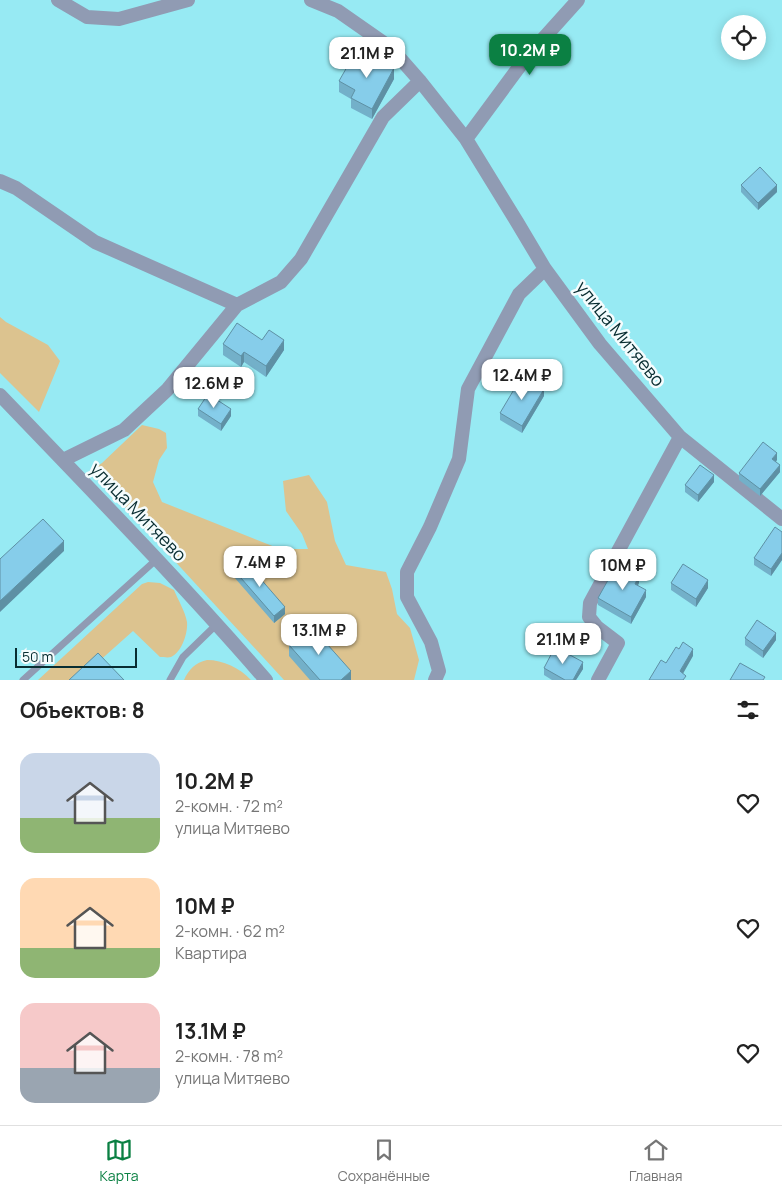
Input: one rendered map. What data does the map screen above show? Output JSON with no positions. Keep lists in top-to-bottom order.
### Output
{
  "streets": {
    "street": ["улица Митяево"]
  },
  "scale_bar": "50 m",
  "page": {
    "price": [
      "10.2M ₽",
      "21.1M ₽",
      "12.4M ₽",
      "12.6M ₽",
      "7.4M ₽",
      "10M ₽",
      "13.1M ₽",
      "21.1M ₽"
    ],
    "scale": "50 m",
    "heading": "Объектов: 8",
    "list": [
      {
        "name": "10.2M ₽",
        "note": "2-комн. · 72 m² · улица Митяево"
      },
      {
        "name": "10M ₽",
        "note": "2-комн. · 62 m² · Квартира"
      },
      {
        "name": "13.1M ₽",
        "note": "2-комн. · 78 m² · улица Митяево"
      }
    ],
    "tabs": ["Карта", "Сохранённые", "Главная"]
  }
}
